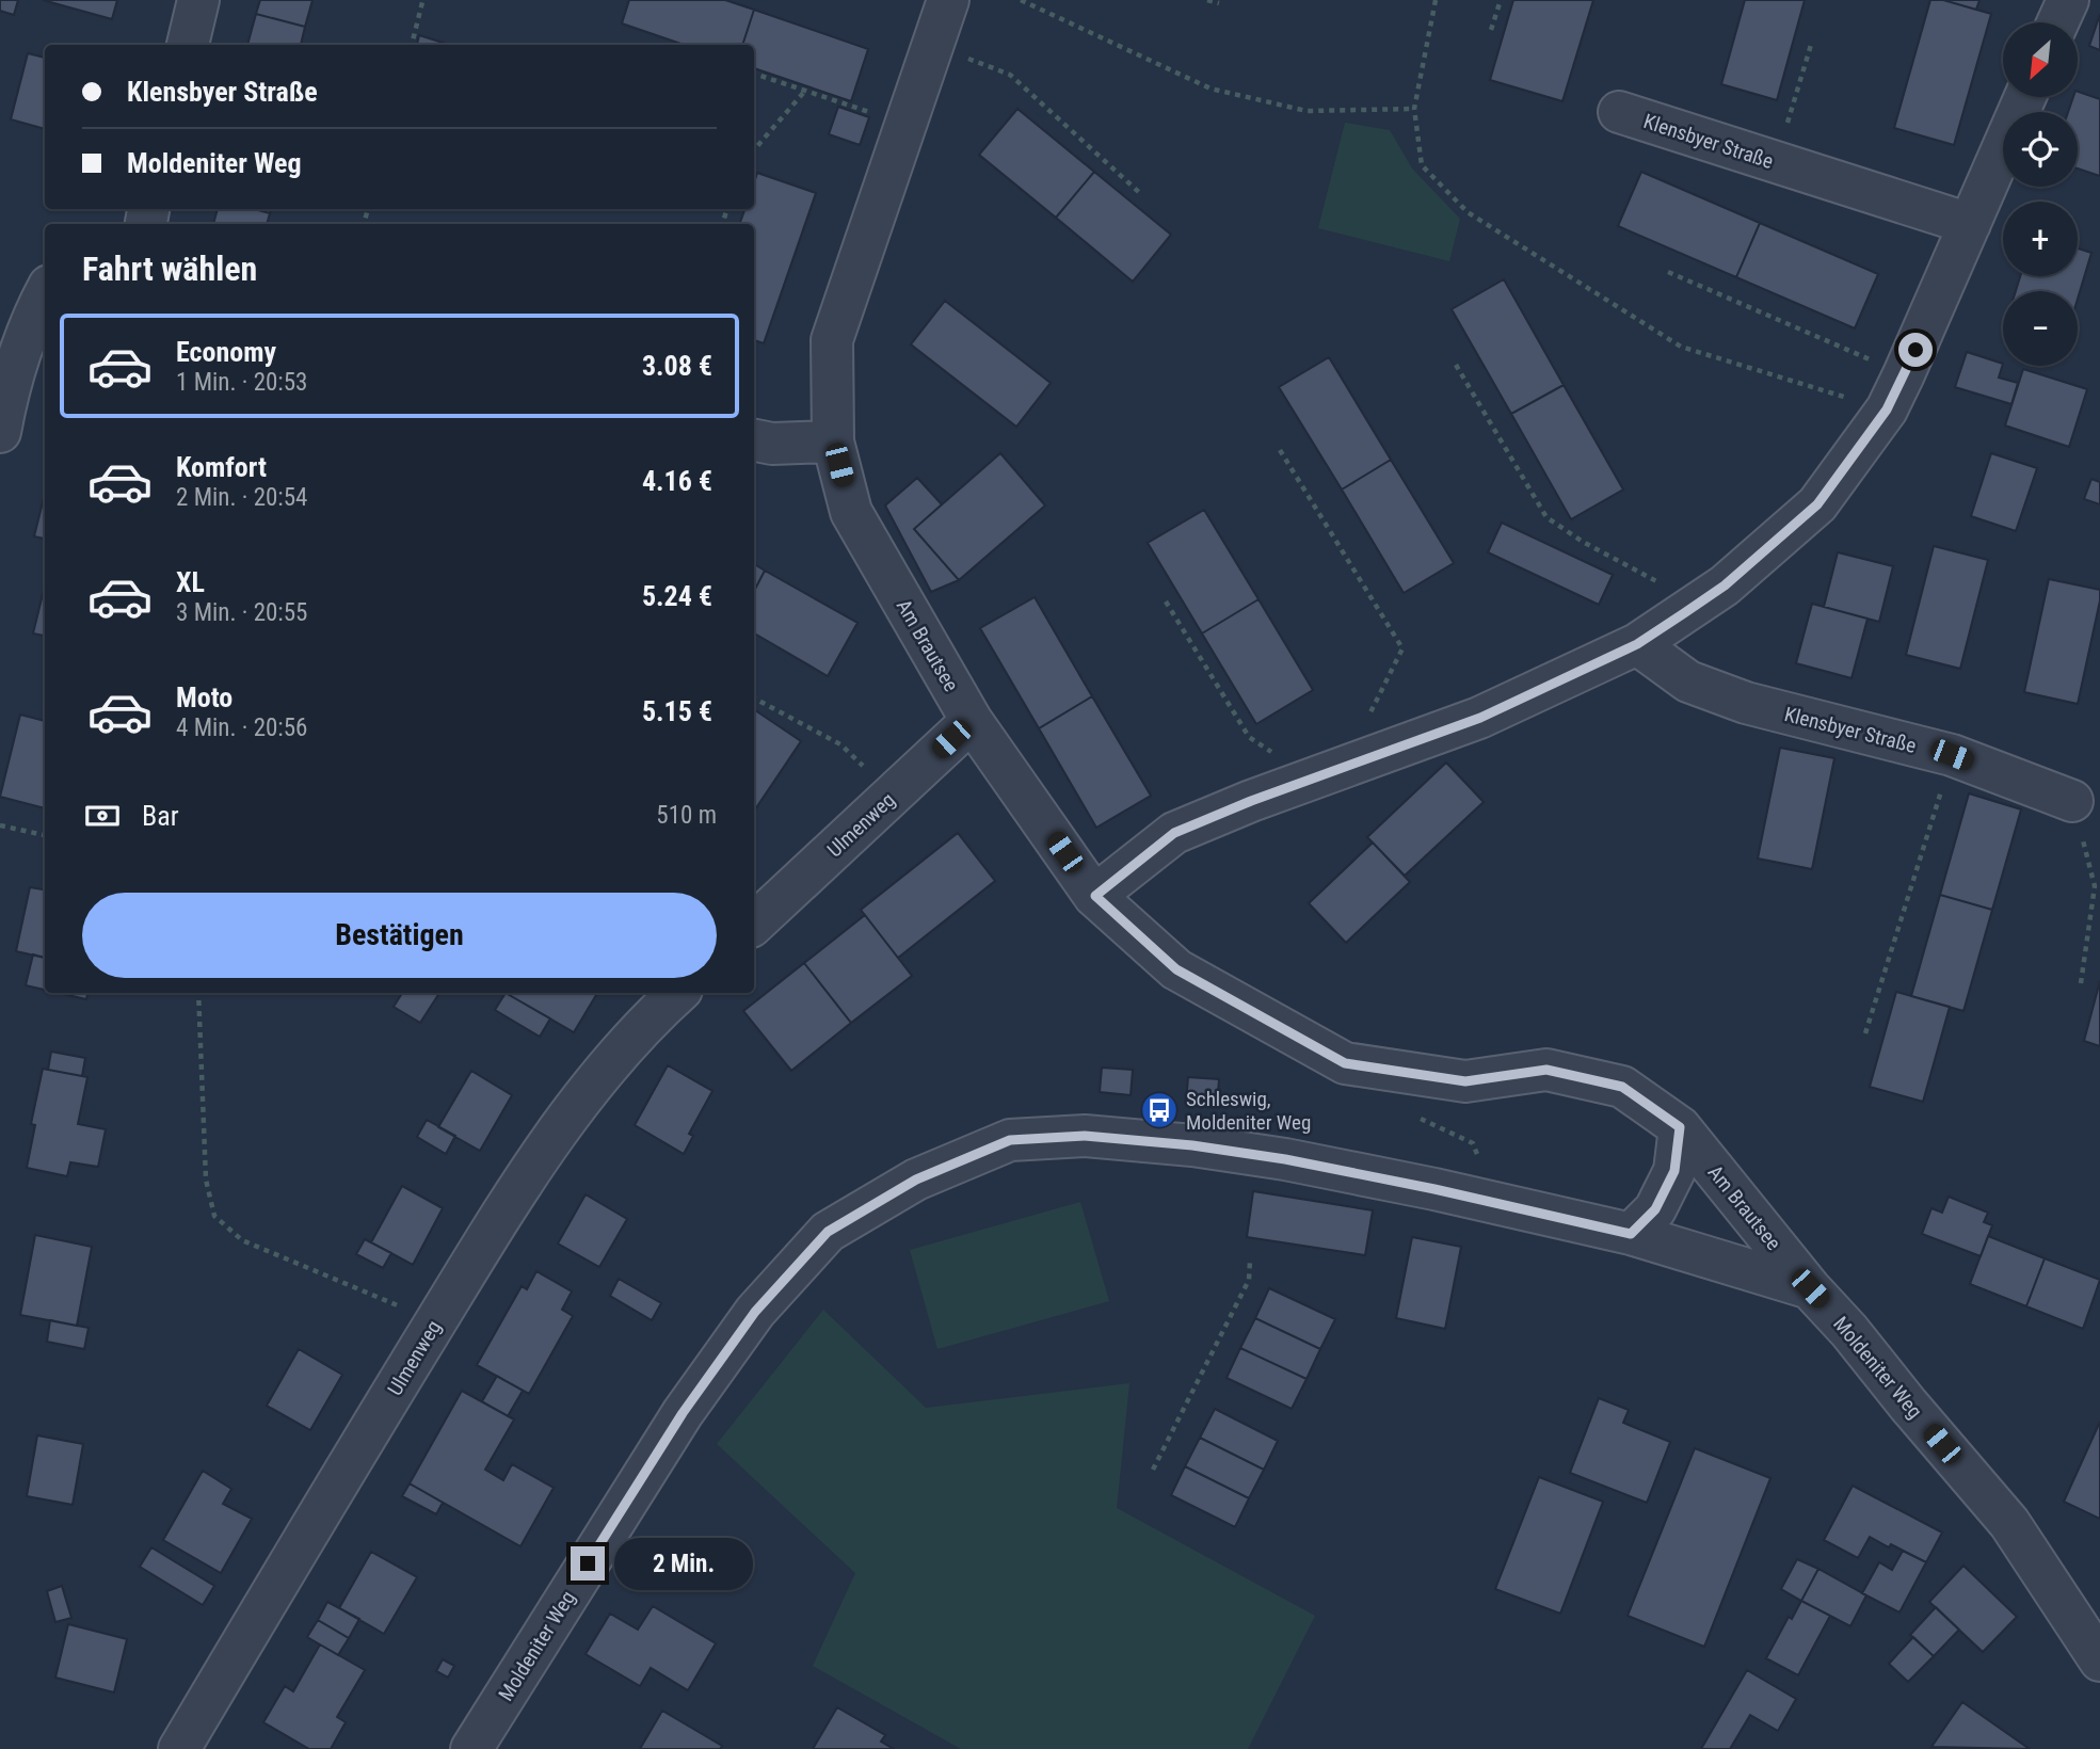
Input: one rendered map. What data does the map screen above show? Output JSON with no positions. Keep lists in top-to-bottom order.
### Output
{
  "streets": {
    "street": [
      "Klensbyer Straße",
      "Am Brautsee",
      "Ulmenweg",
      "Moldeniter Weg"
    ]
  },
  "crossings": [
    ["Am Brautsee", "Ulmenweg"],
    ["Am Brautsee", "Moldeniter Weg"]
  ],
  "places": {
    "bus stop": ["Schleswig, Moldeniter Weg"]
  },
  "north": "bottom left",
  "page": {
    "map_buttons": ["+", "−"],
    "banner": ["Klensbyer Straße", "Moldeniter Weg"],
    "heading": "Fahrt wählen",
    "list": [
      {
        "name": "Economy",
        "note": "1 Min. · 20:53",
        "value": "3.08 €"
      },
      {
        "name": "Komfort",
        "note": "2 Min. · 20:54",
        "value": "4.16 €"
      },
      {
        "name": "XL",
        "note": "3 Min. · 20:55",
        "value": "5.24 €"
      },
      {
        "name": "Moto",
        "note": "4 Min. · 20:56",
        "value": "5.15 €"
      }
    ],
    "pay": ["Bar", "510 m"],
    "buttons": "Bestätigen",
    "bubble": "2 Min."
  }
}
